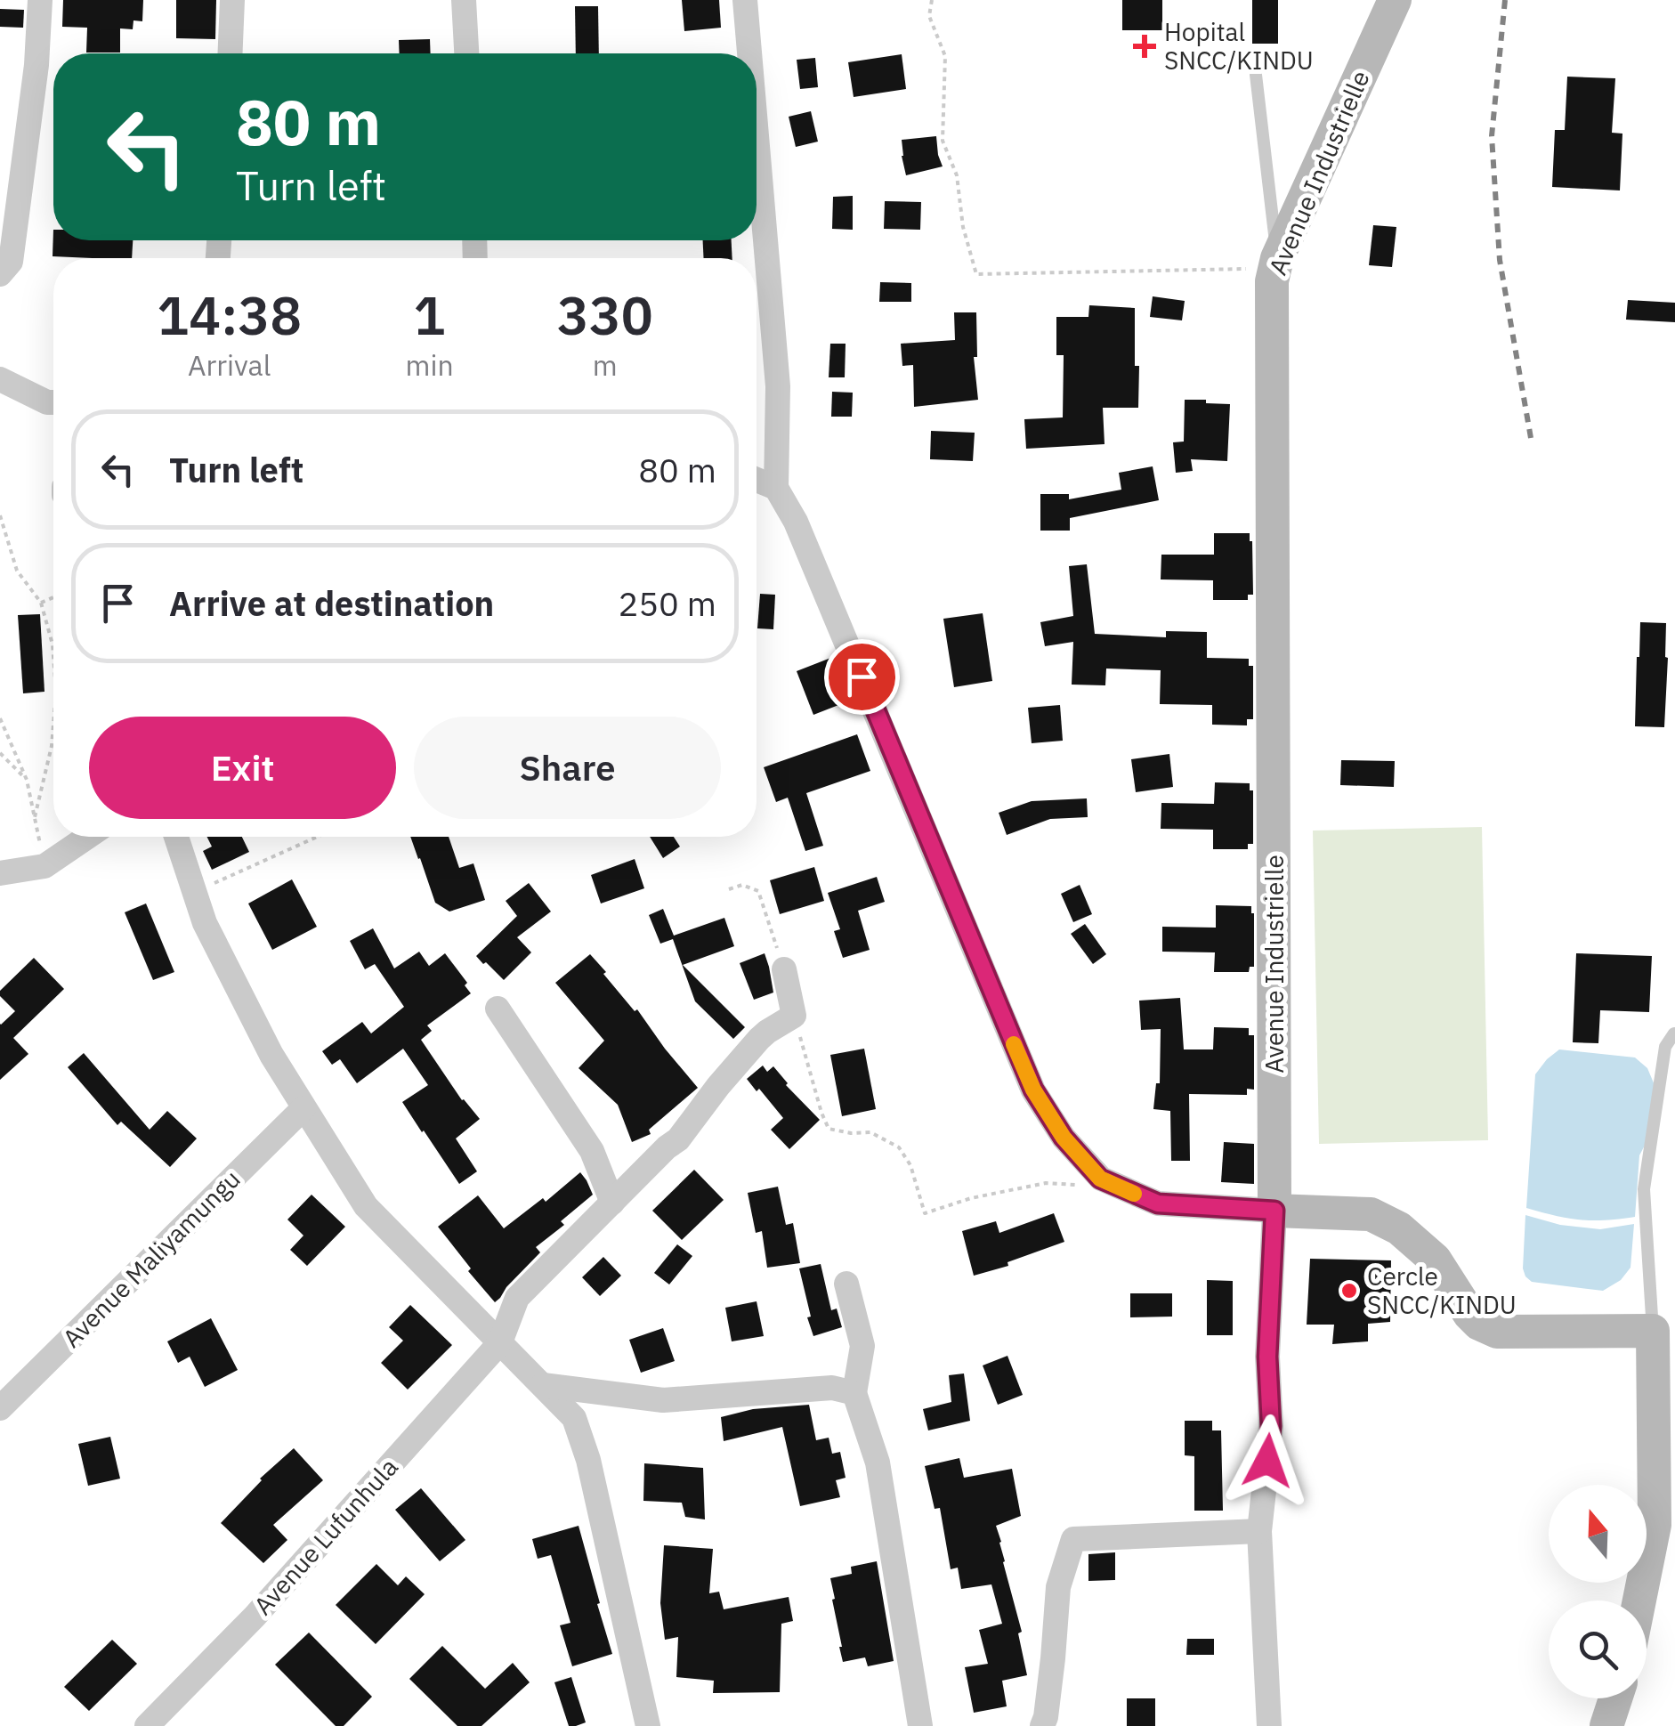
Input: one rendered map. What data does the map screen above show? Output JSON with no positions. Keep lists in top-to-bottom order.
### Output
{
  "streets": {
    "street": ["Avenue Industrielle", "Avenue Maliyamungu", "Avenue Lufunhula"]
  },
  "places": {
    "health": ["Hopital SNCC/KINDU"],
    "other": ["Cercle SNCC/KINDU"]
  },
  "north": "top",
  "page": {
    "turn": ["80 m", "Turn left"],
    "eta": [
      "14:38",
      "Arrival",
      "1",
      "min",
      "330",
      "m"
    ],
    "list": [
      {
        "name": "Turn left",
        "value": "80 m"
      },
      {
        "name": "Arrive at destination",
        "value": "250 m"
      }
    ],
    "buttons": ["Exit", "Share"]
  }
}
